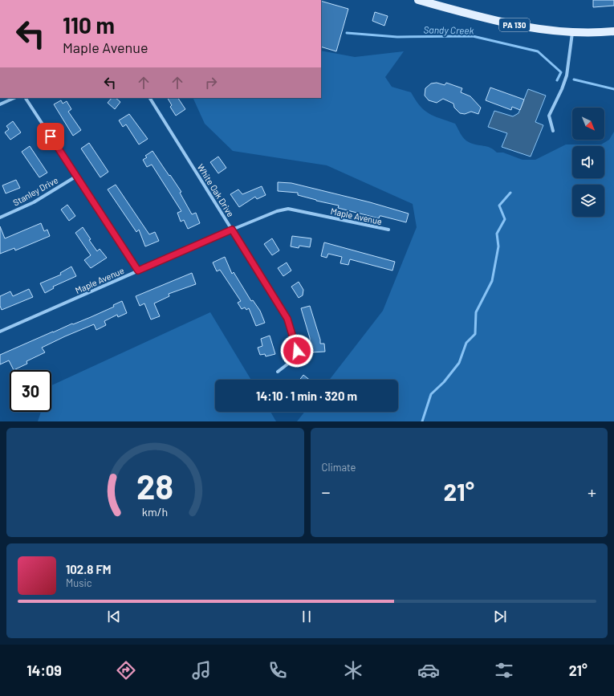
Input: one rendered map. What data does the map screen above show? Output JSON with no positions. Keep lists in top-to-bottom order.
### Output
{
  "streets": {
    "main road": ["PA 130"],
    "street": ["White Oak Drive", "Stanley Drive", "Maple Avenue"]
  },
  "crossings": [
    ["White Oak Drive", "Maple Avenue"]
  ],
  "water": ["Sandy Creek"],
  "north": "bottom right",
  "page": {
    "turn": ["110 m", "Maple Avenue"],
    "limit": "30",
    "trip": "14:10 · 1 min · 320 m",
    "tile": "Climate",
    "heat": ["−", "21°", "+"],
    "song": ["102.8 FM", "Music"],
    "tabs": ["14:09", "21°"],
    "gauge": ["28", "km/h"]
  }
}
